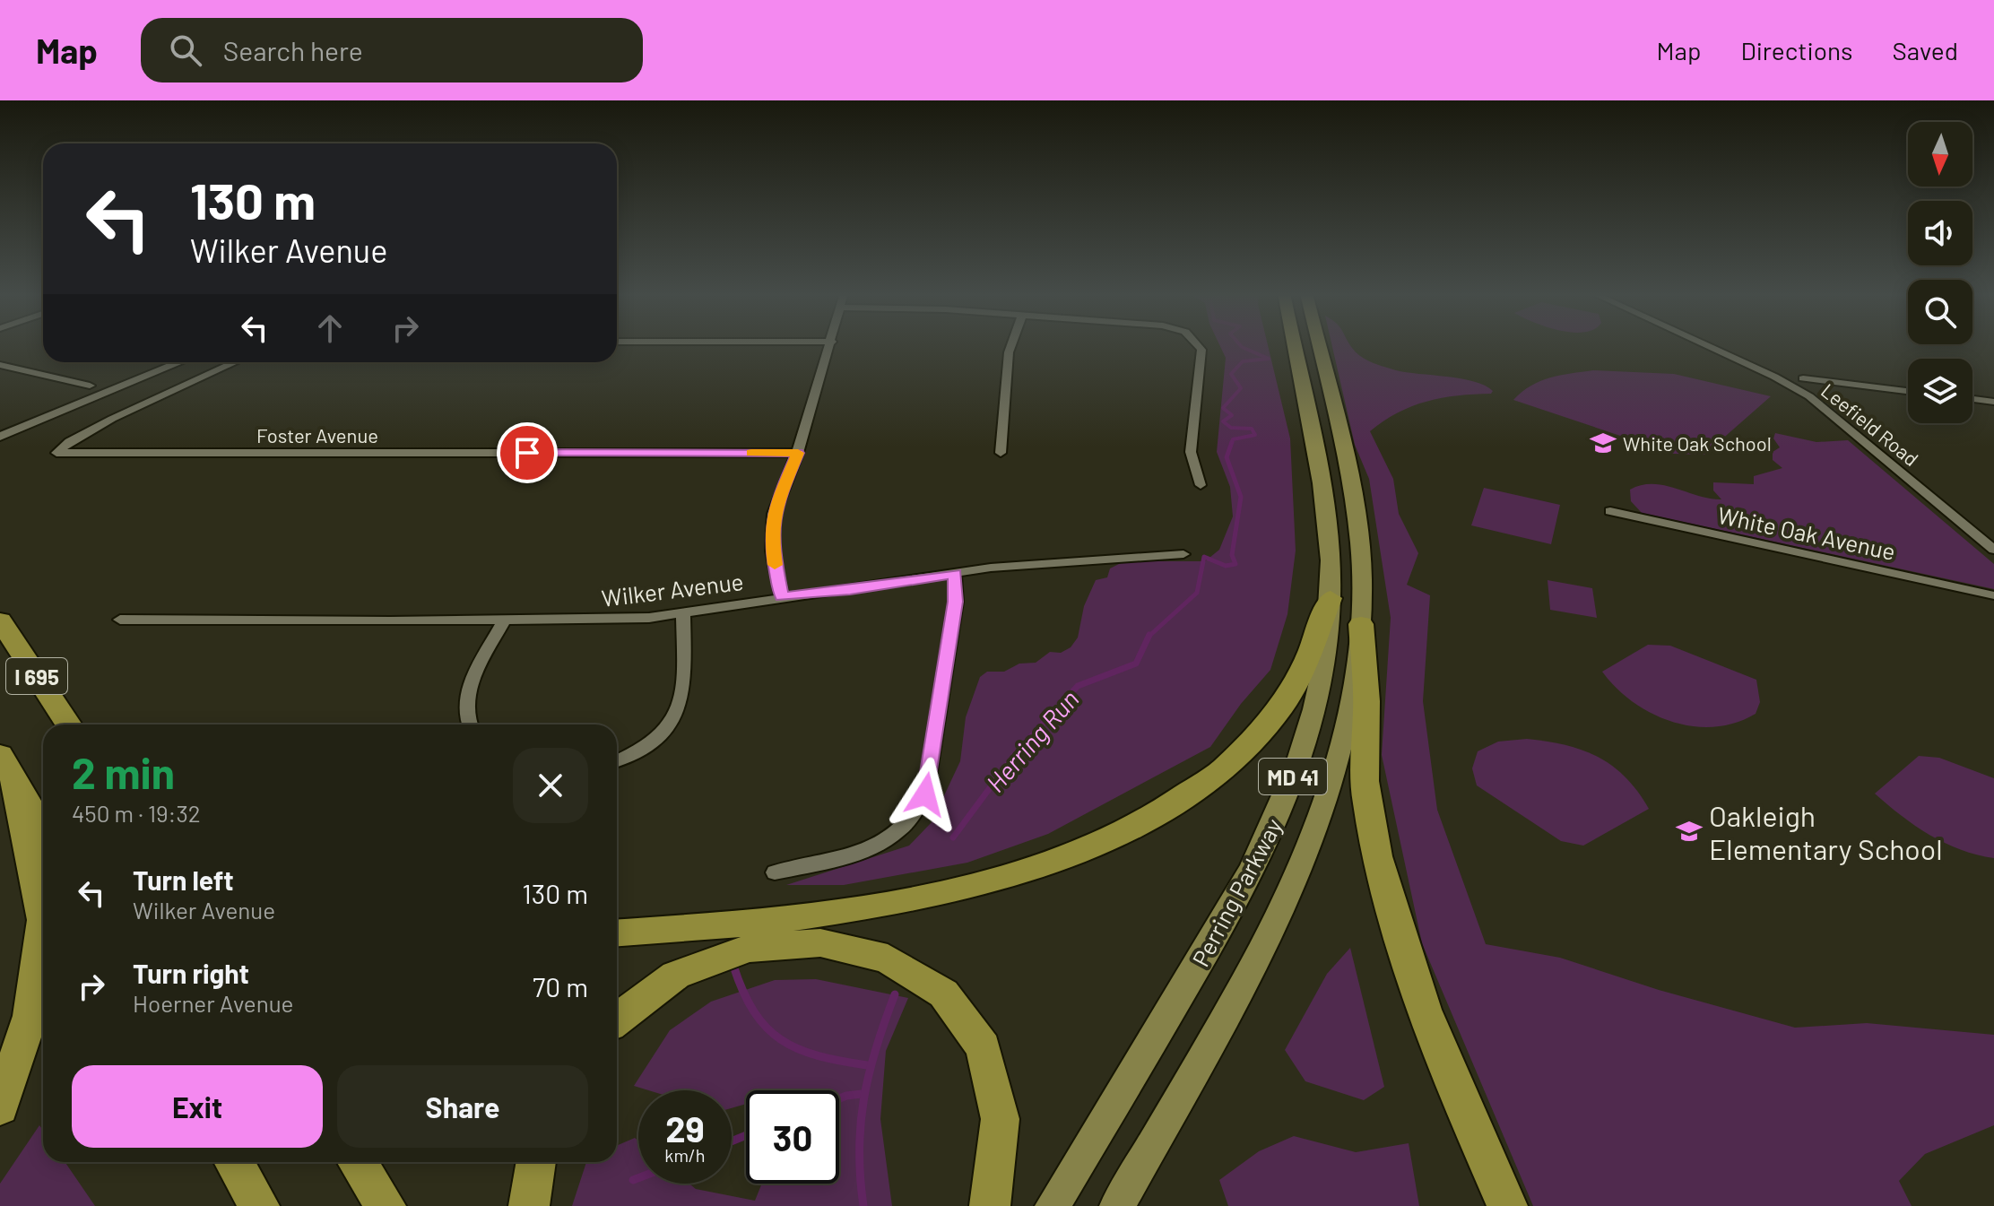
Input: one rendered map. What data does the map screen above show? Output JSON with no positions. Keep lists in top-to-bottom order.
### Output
{
  "streets": {
    "highway": ["I 695"],
    "main road": ["MD 41", "Perring Parkway"],
    "street": [
      "Leefield Road",
      "Foster Avenue",
      "White Oak Avenue",
      "Wilker Avenue"
    ]
  },
  "water": ["Herring Run"],
  "places": {
    "school or university": ["White Oak School", "Oakleigh Elementary School"]
  },
  "north": "bottom",
  "page": {
    "header": "Map",
    "search": "Search here",
    "nav": ["Map", "Directions", "Saved"],
    "turn": ["130 m", "Wilker Avenue"],
    "heading": ["2 min", "450 m · 19:32"],
    "list": [
      {
        "name": "Turn left",
        "note": "Wilker Avenue",
        "value": "130 m"
      },
      {
        "name": "Turn right",
        "note": "Hoerner Avenue",
        "value": "70 m"
      }
    ],
    "buttons": ["Exit", "Share"],
    "speed": "29 km/h",
    "limit": "30"
  }
}
